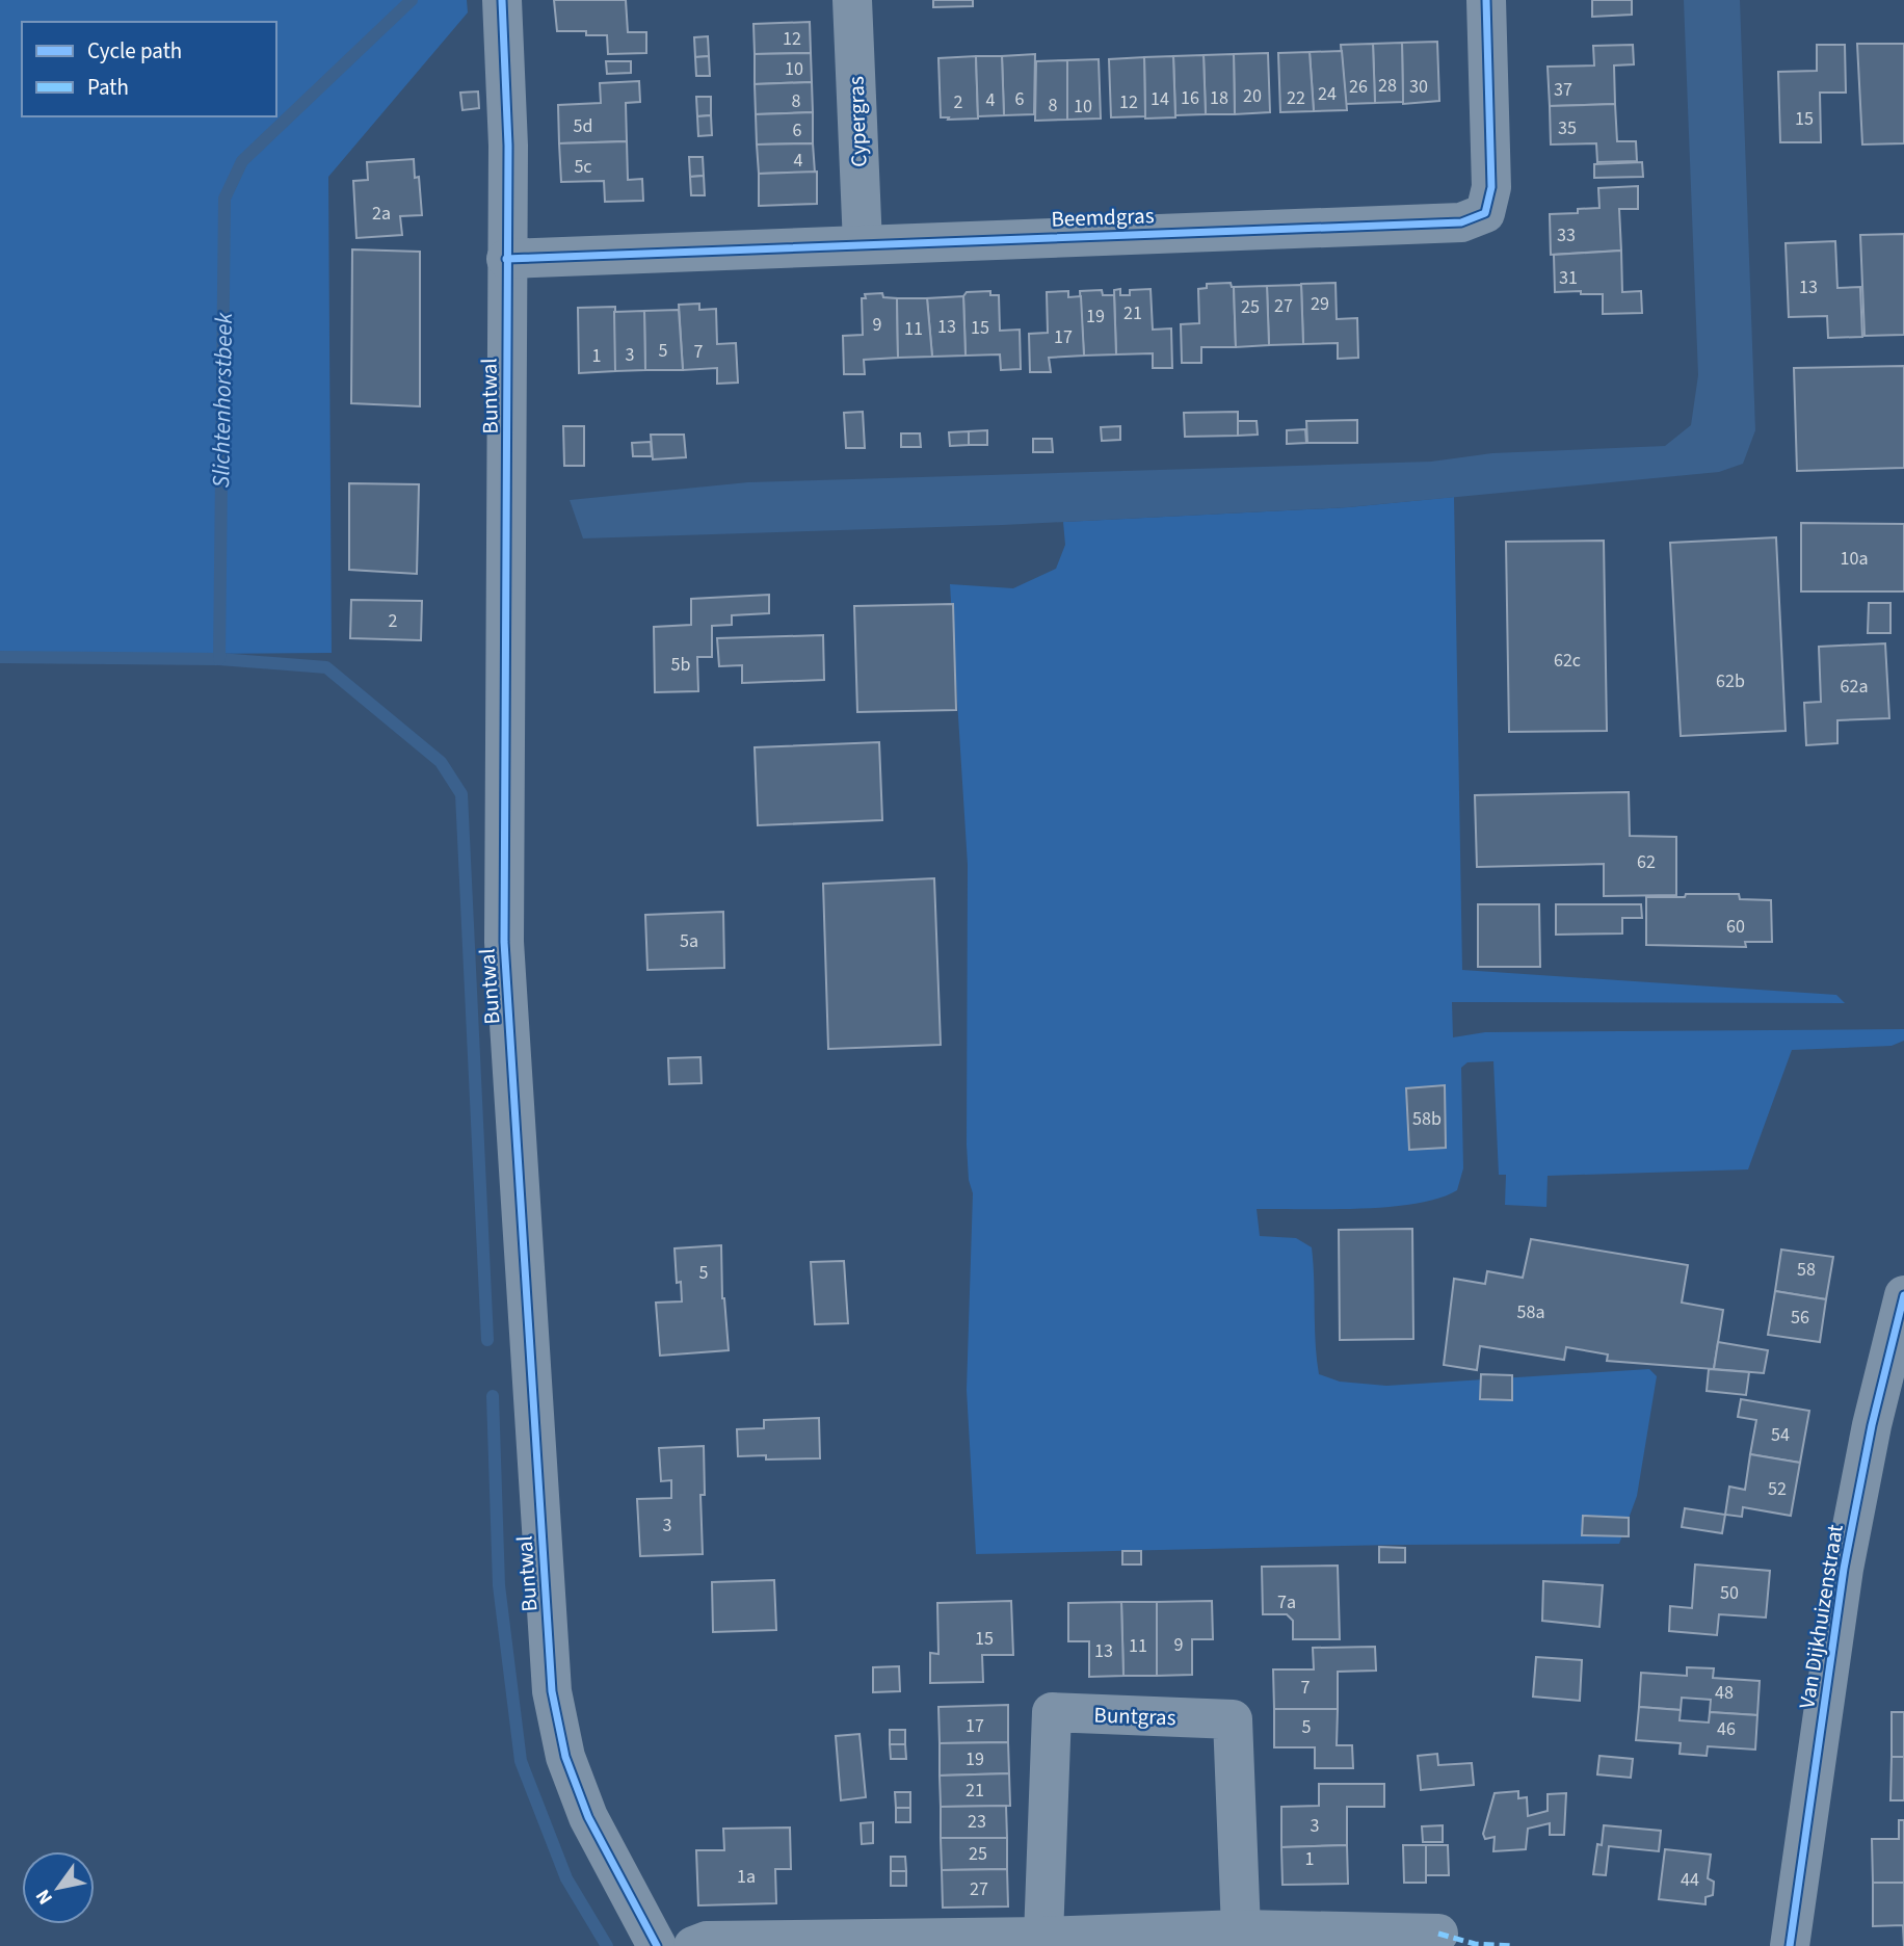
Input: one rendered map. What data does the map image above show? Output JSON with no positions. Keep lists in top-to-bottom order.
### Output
{
  "streets": {
    "street": [
      "Cypergras",
      "Beemdgras",
      "Buntwal",
      "Van Dijkhuizenstraat",
      "Buntgras"
    ]
  },
  "crossings": [
    ["Cypergras", "Beemdgras"],
    ["Beemdgras", "Buntwal"]
  ],
  "water": ["Slichtenhorstbeek"],
  "house_numbers": [
    "12",
    "10",
    "28",
    "26",
    "30",
    "37",
    "24",
    "20",
    "16",
    "18",
    "22",
    "6",
    "14",
    "4",
    "8",
    "2",
    "12",
    "8",
    "10",
    "15",
    "5d",
    "35",
    "6",
    "4",
    "5c",
    "2a",
    "33",
    "31",
    "13",
    "29",
    "27",
    "25",
    "21",
    "19",
    "9",
    "13",
    "15",
    "11",
    "17",
    "5",
    "7",
    "3",
    "1",
    "10a",
    "2",
    "62c",
    "5b",
    "62b",
    "62a",
    "62",
    "60",
    "5a",
    "58b",
    "58",
    "5",
    "58a",
    "56",
    "54",
    "52",
    "3",
    "50",
    "7a",
    "15",
    "9",
    "11",
    "13",
    "7",
    "48",
    "17",
    "5",
    "46",
    "19",
    "21",
    "23",
    "3",
    "25",
    "1",
    "1a",
    "44",
    "27"
  ],
  "legend": ["Cycle path", "Path"],
  "north": "bottom left"
}
